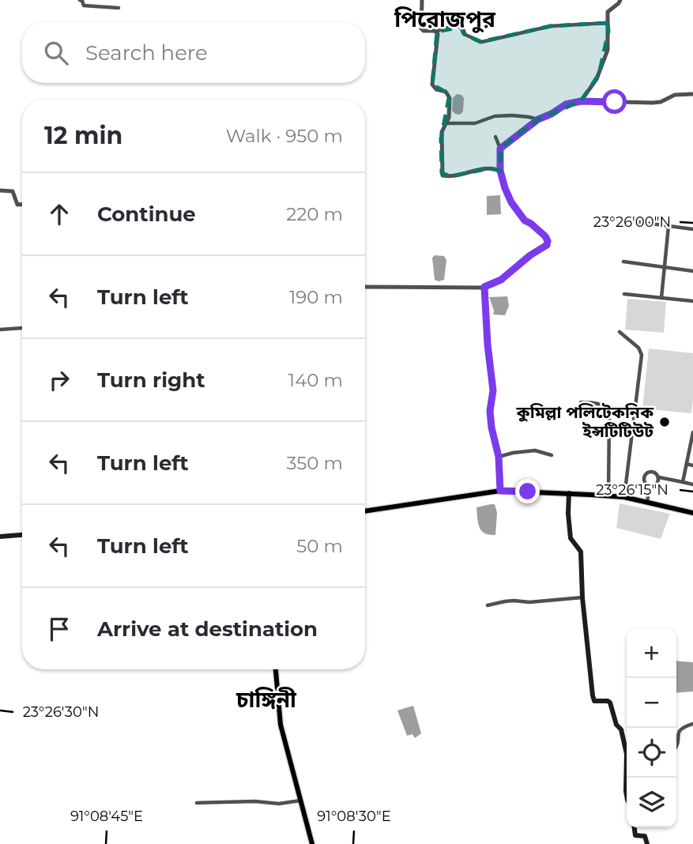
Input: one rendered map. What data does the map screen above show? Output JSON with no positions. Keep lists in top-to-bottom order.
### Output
{
  "districts": ["পিরোজপুর", "চাঙ্গিনী"],
  "places": ["কুমিল্লা পলিটেকনিক ইন্সটিটিউট"],
  "page": {
    "search": "Search here",
    "heading": ["12 min", "Walk · 950 m"],
    "list": [
      ["Continue", "220 m"],
      ["Turn left", "190 m"],
      ["Turn right", "140 m"],
      ["Turn left", "350 m"],
      ["Turn left", "50 m"],
      "Arrive at destination"
    ],
    "map_buttons": ["+", "−"]
  },
  "coordinates": [
    "23°26'00\"N",
    "23°26'15\"N",
    "23°26'30\"N",
    "91°08'45\"E",
    "91°08'30\"E"
  ]
}
